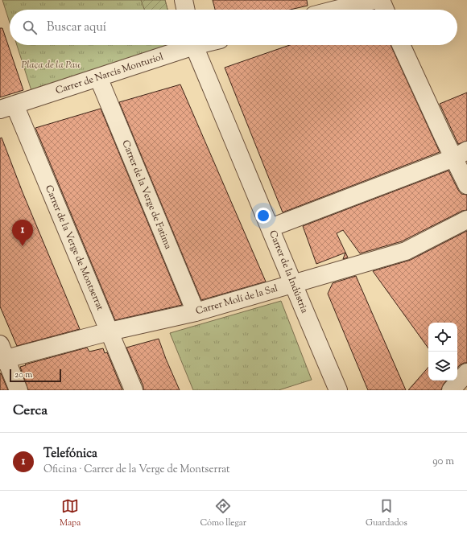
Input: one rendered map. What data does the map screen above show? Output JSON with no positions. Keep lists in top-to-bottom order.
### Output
{
  "streets": {
    "street": [
      "Carrer de Narcís Monturiol",
      "Carrer de la Verge de Fatima",
      "Carrer de la Verge de Montserrat",
      "Carrer de la Indústria",
      "Carrer Molí de la Sal"
    ]
  },
  "crossings": [
    ["Carrer de Narcís Monturiol", "Carrer de la Verge de Fatima"],
    ["Carrer de Narcís Monturiol", "Carrer de la Verge de Montserrat"],
    ["Carrer de la Verge de Fatima", "Carrer Molí de la Sal"],
    ["Carrer de la Verge de Montserrat", "Carrer Molí de la Sal"],
    ["Carrer de la Indústria", "Carrer Molí de la Sal"]
  ],
  "parks": ["Plaça de la Pau"],
  "scale_bar": "20 m",
  "page": {
    "search": "Buscar aquí",
    "pins": "1",
    "scale": "20 m",
    "heading": "Cerca",
    "list": [
      {
        "mark": "1",
        "name": "Telefónica",
        "note": "Oficina · Carrer de la Verge de Montserrat",
        "value": "90 m"
      }
    ],
    "nav": ["Mapa", "Cómo llegar", "Guardados"]
  }
}
